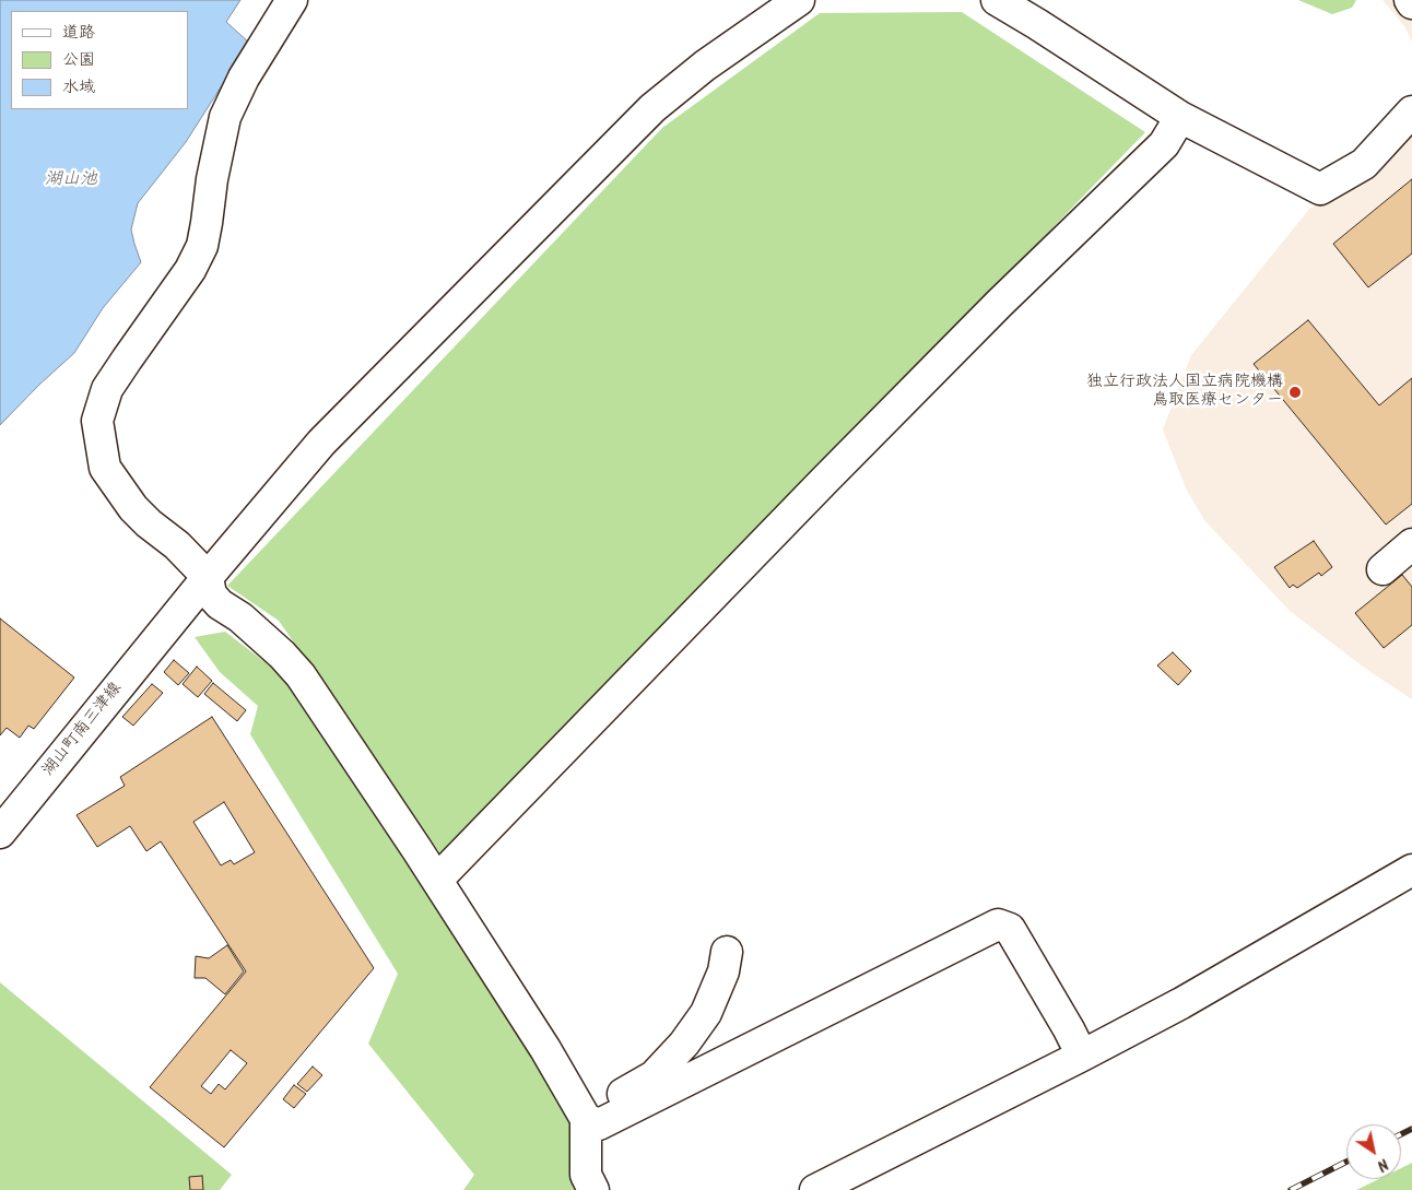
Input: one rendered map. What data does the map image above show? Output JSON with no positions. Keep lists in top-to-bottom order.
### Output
{
  "streets": {
    "street": ["湖山町南三津線"]
  },
  "water": ["湖山池"],
  "places": ["独立行政法人国立病院機構 鳥取医療センター"],
  "legend": ["道路", "公園", "水域"],
  "north": "bottom right"
}
